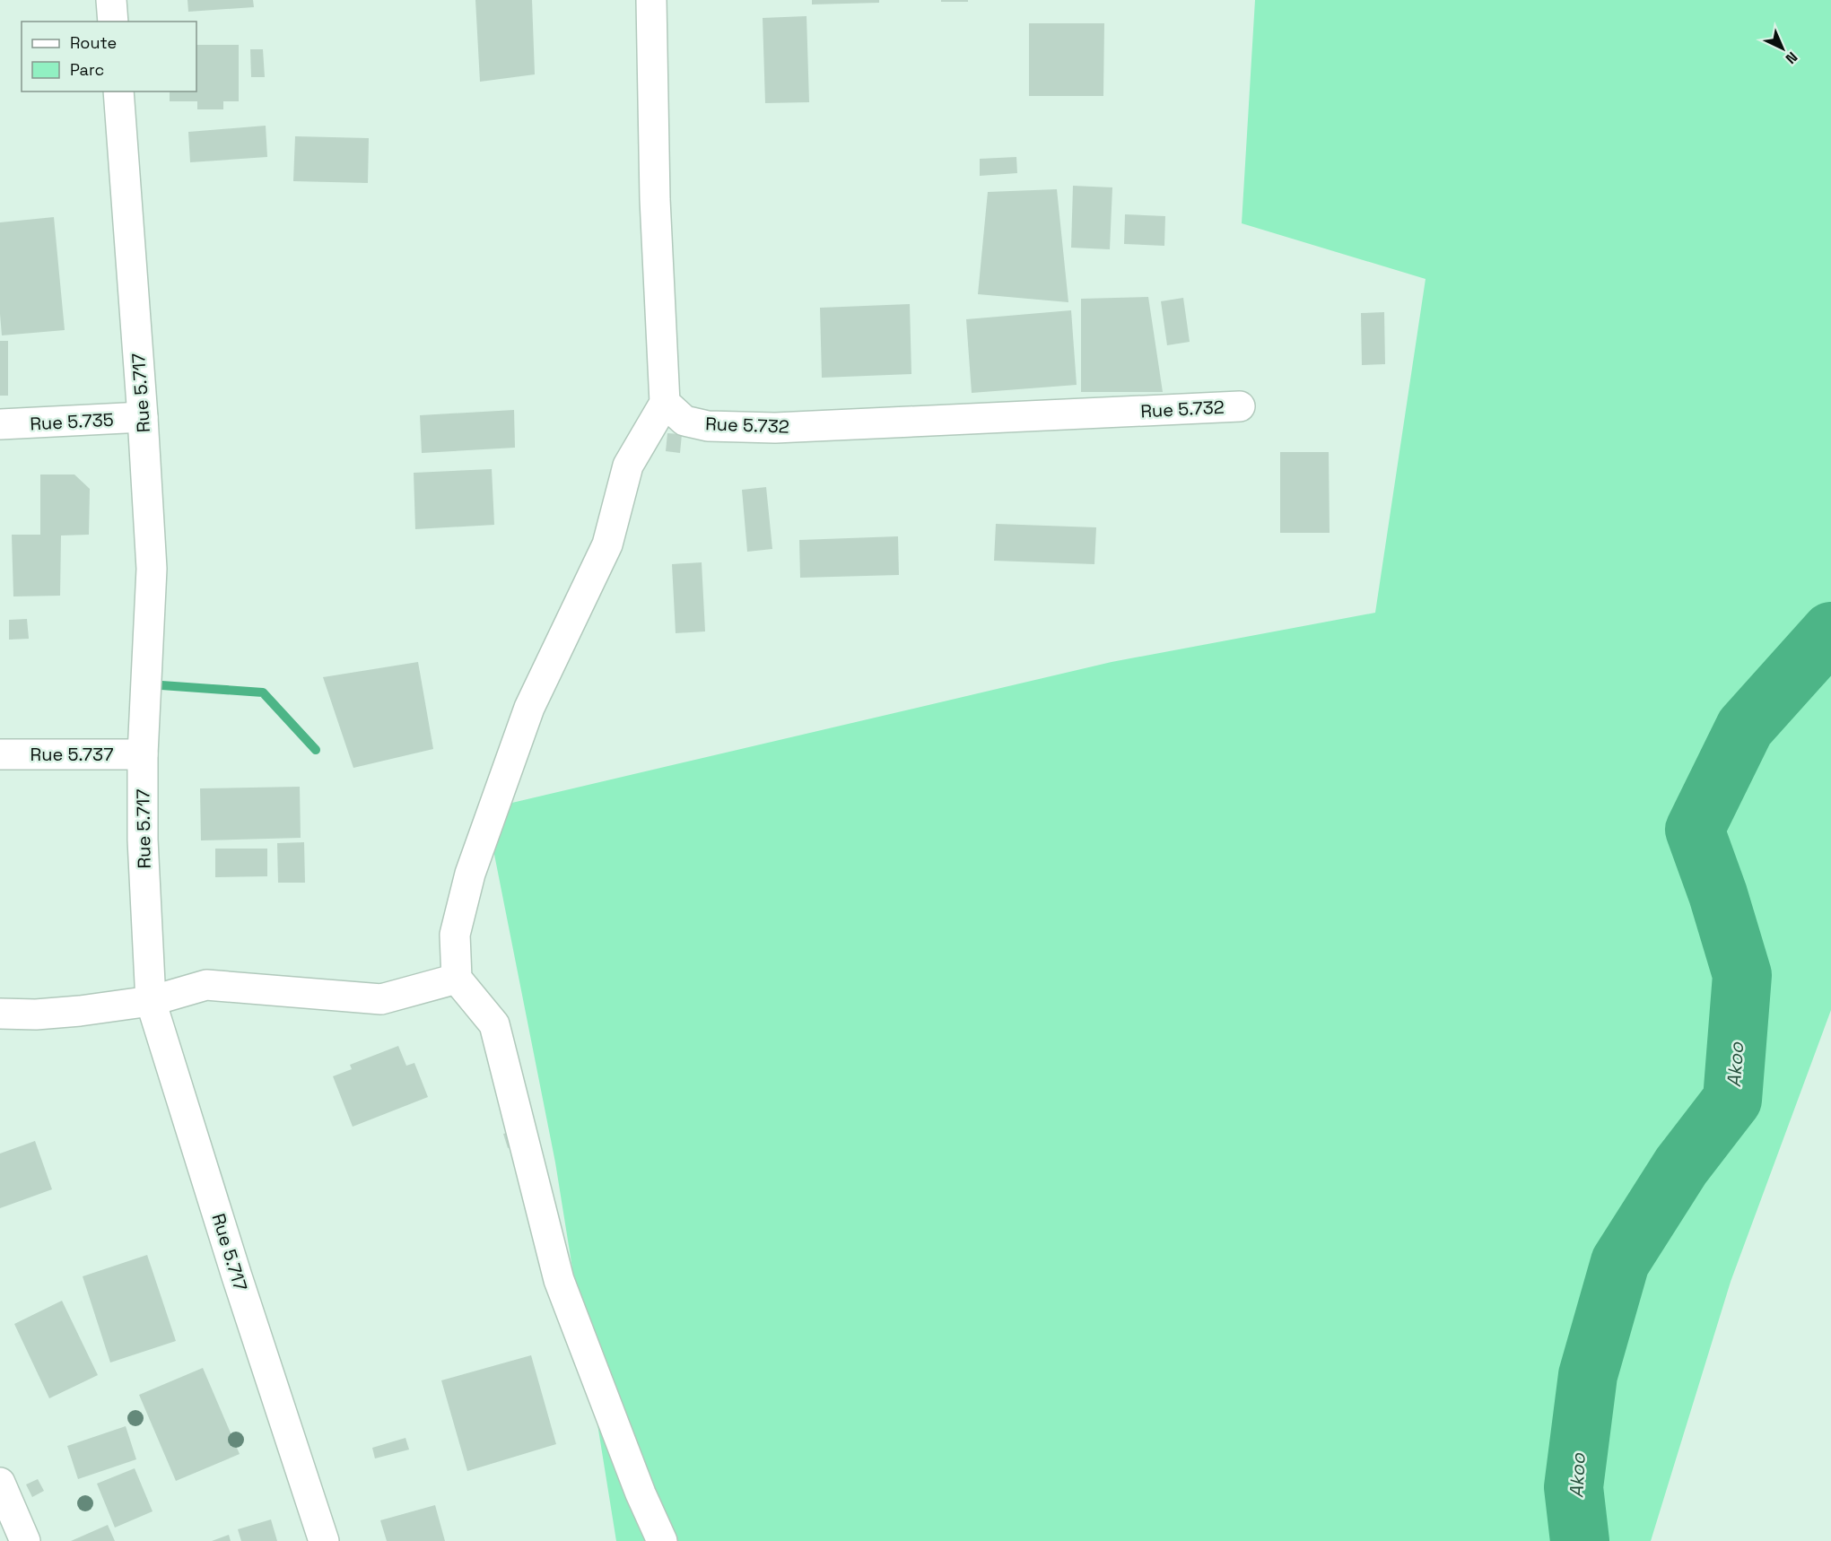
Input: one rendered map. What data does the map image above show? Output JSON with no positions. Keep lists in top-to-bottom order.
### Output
{
  "streets": {
    "street": [
      "Rue 5.717",
      "Rue 5.732",
      "Rue 5.735",
      "Rue 5.737"
    ]
  },
  "crossings": [
    ["Rue 5.717", "Rue 5.735"],
    ["Rue 5.717", "Rue 5.737"]
  ],
  "water": ["Akoo"],
  "legend": ["Route", "Parc"],
  "north": "bottom right"
}
